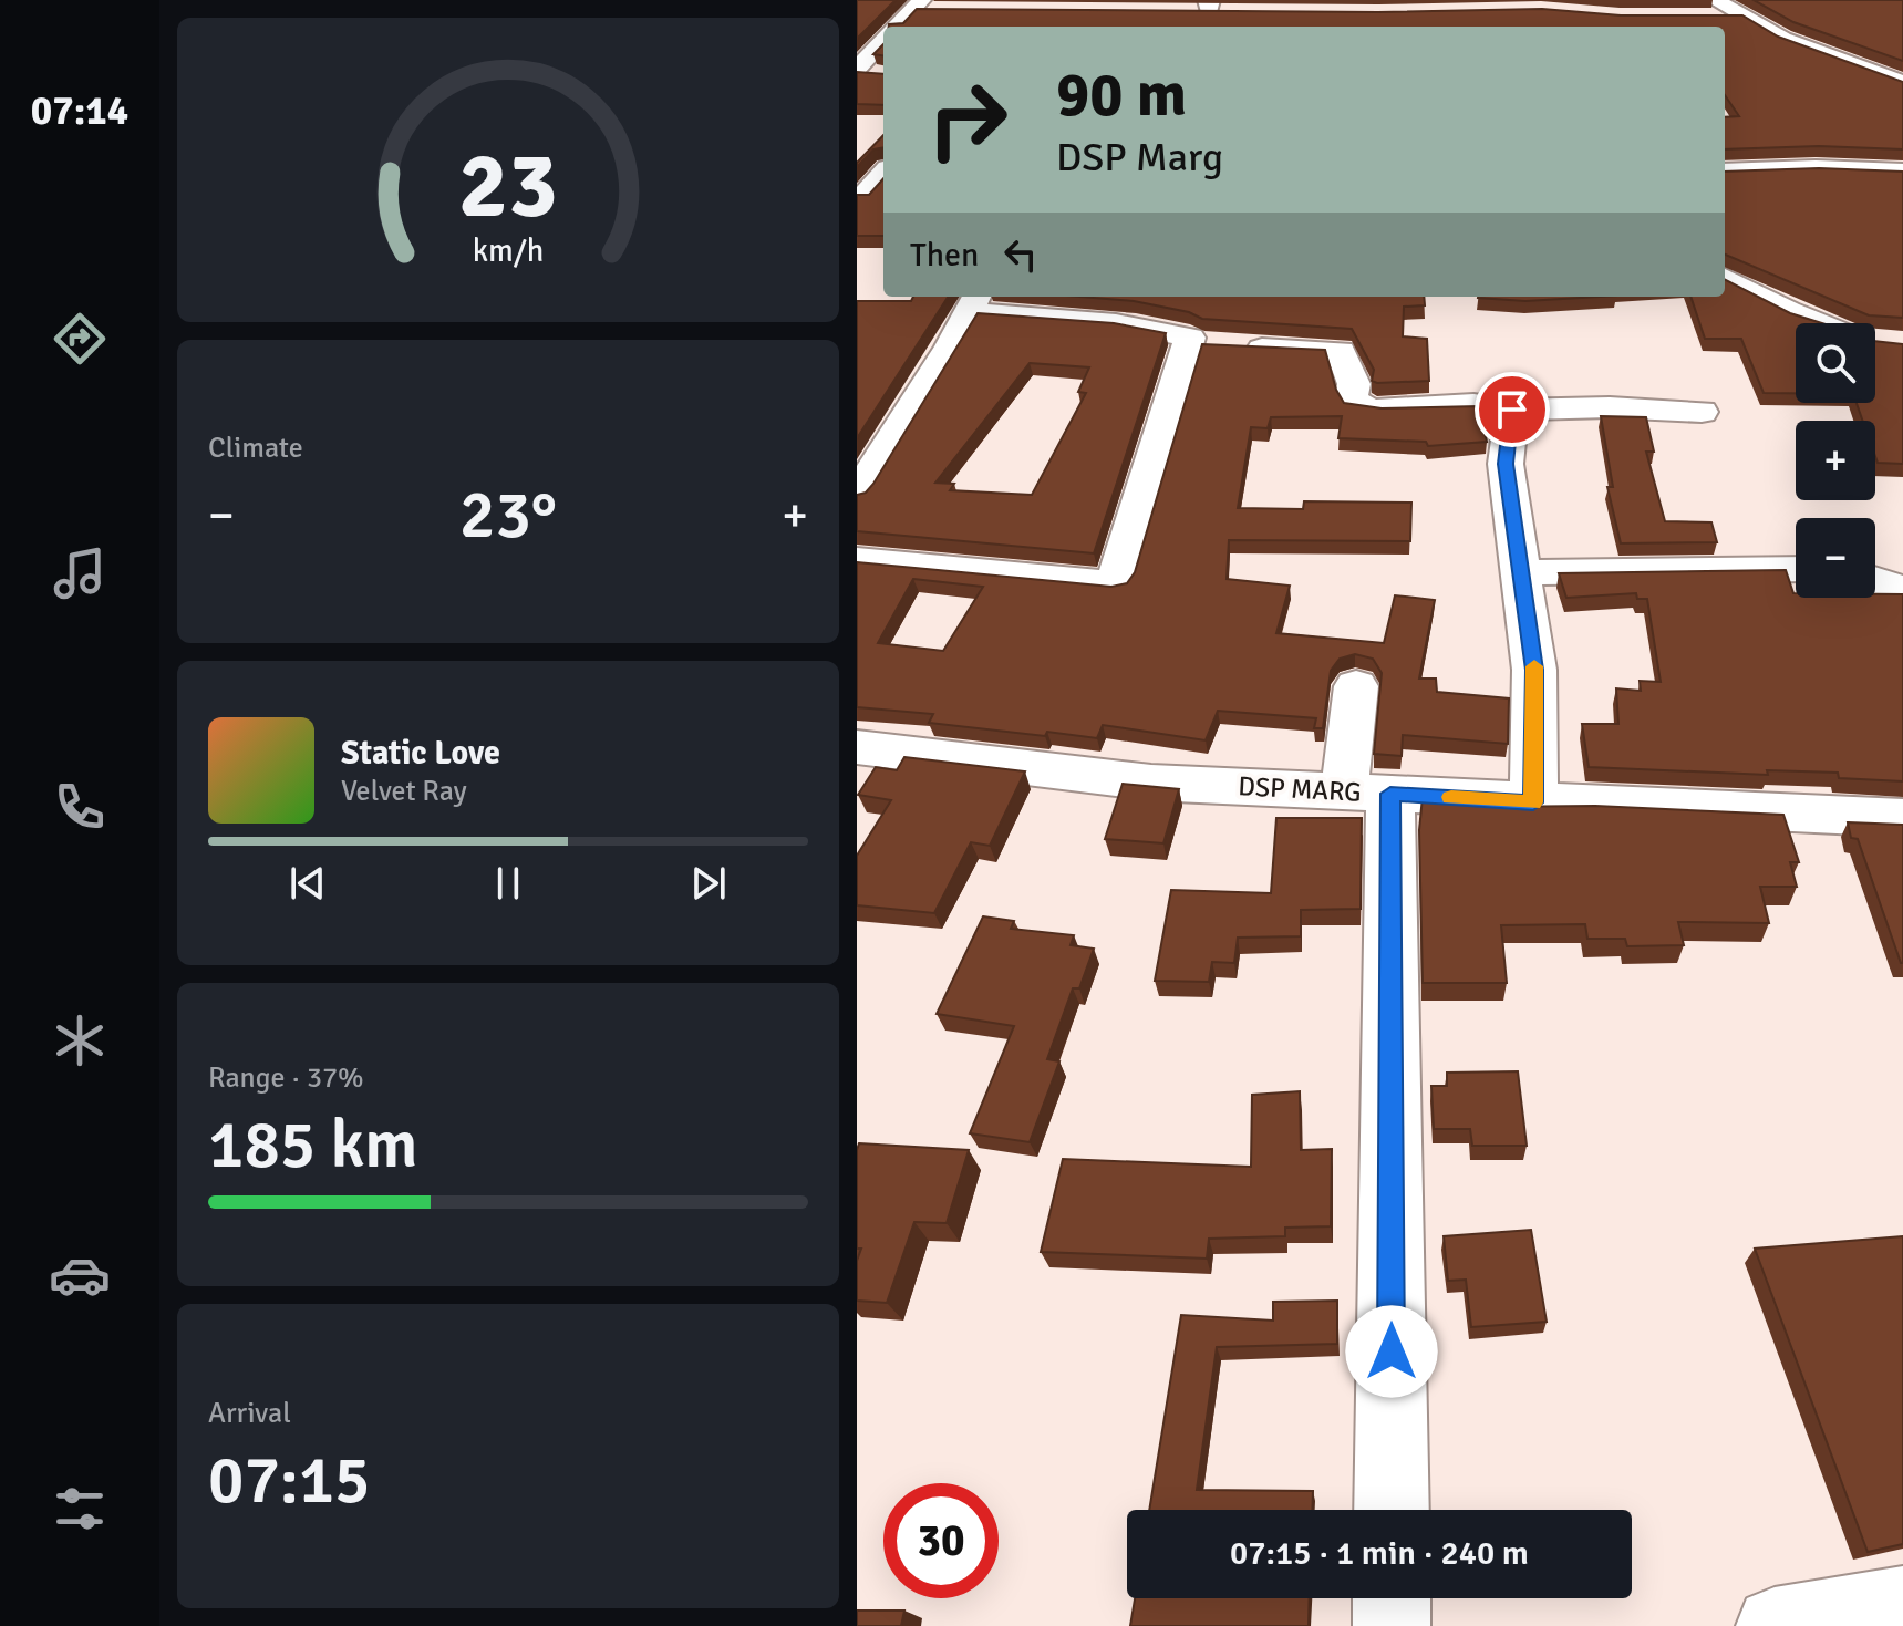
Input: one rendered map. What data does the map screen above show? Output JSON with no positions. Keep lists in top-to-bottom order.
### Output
{
  "streets": {
    "street": ["DSP MARG"]
  },
  "page": {
    "tabs": "07:14",
    "turn": ["90 m", "DSP Marg"],
    "then": "Then",
    "map_buttons": ["+", "−"],
    "tile": [
      "Climate",
      ["Range · 37%", "185 km"],
      ["Arrival", "07:15"]
    ],
    "heat": ["−", "23°", "+"],
    "song": ["Static Love", "Velvet Ray"],
    "limit": "30",
    "trip": "07:15 · 1 min · 240 m",
    "gauge": ["23", "km/h"]
  }
}
